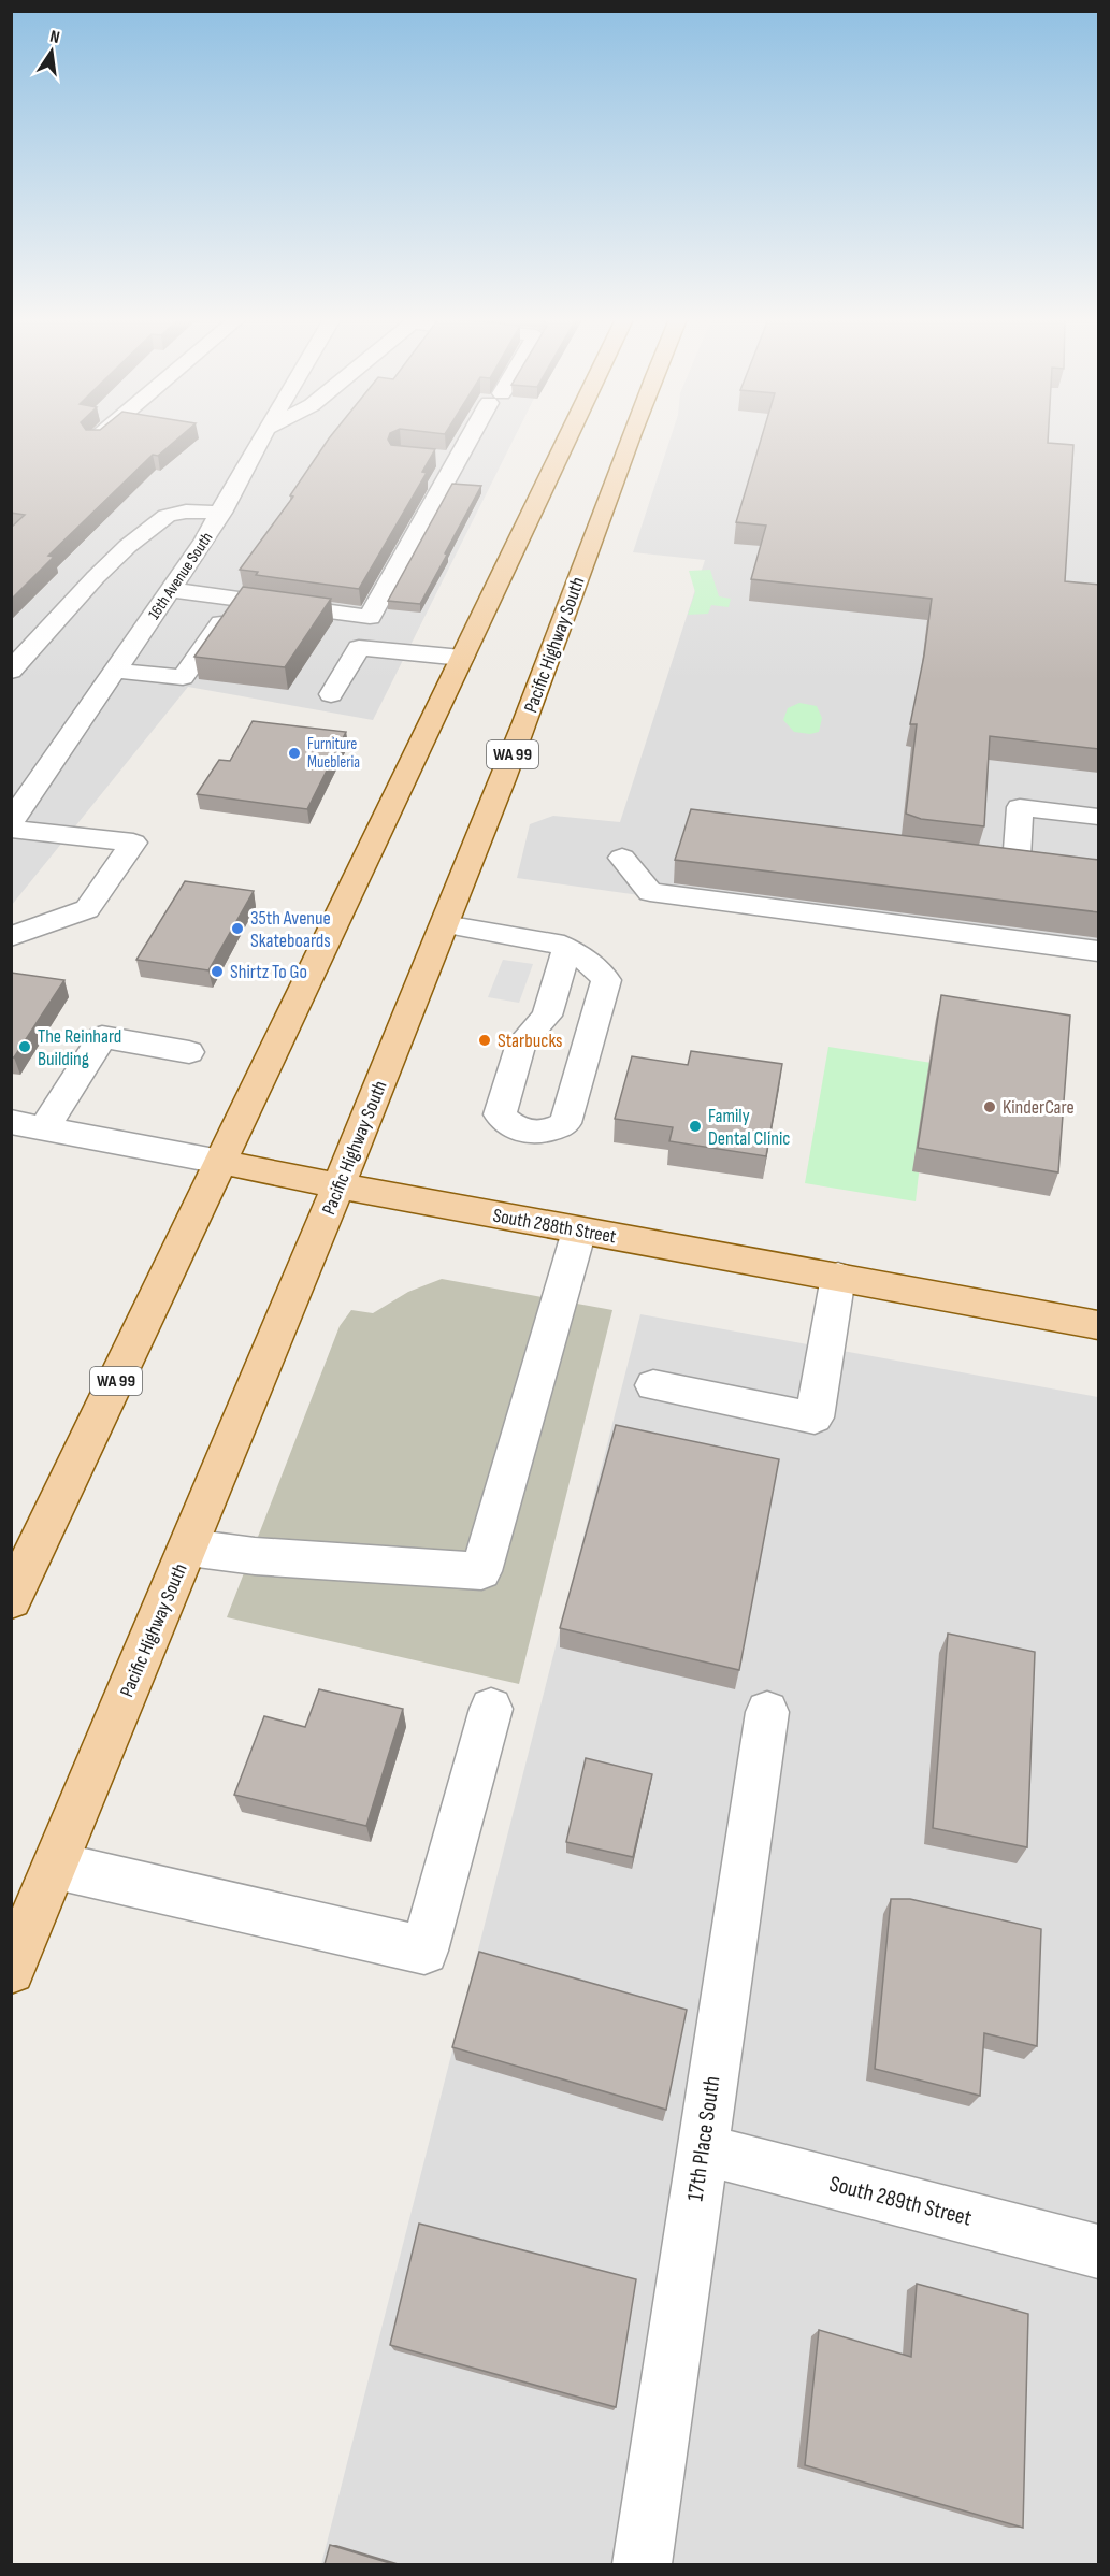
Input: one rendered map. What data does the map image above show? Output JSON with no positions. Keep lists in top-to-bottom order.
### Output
{
  "streets": {
    "main road": ["Pacific Highway South", "WA 99", "South 288th Street"],
    "street": ["16th Avenue South", "17th Place South", "South 289th Street"]
  },
  "crossings": [
    ["Pacific Highway South", "South 288th Street"],
    ["WA 99", "South 288th Street"],
    ["17th Place South", "South 289th Street"]
  ],
  "places": [
    "Furniture Muebleria",
    "35th Avenue Skateboards",
    "Shirtz To Go",
    "Starbucks",
    "The Reinhard Building",
    "KinderCare",
    "Family Dental Clinic"
  ],
  "north": "top"
}
